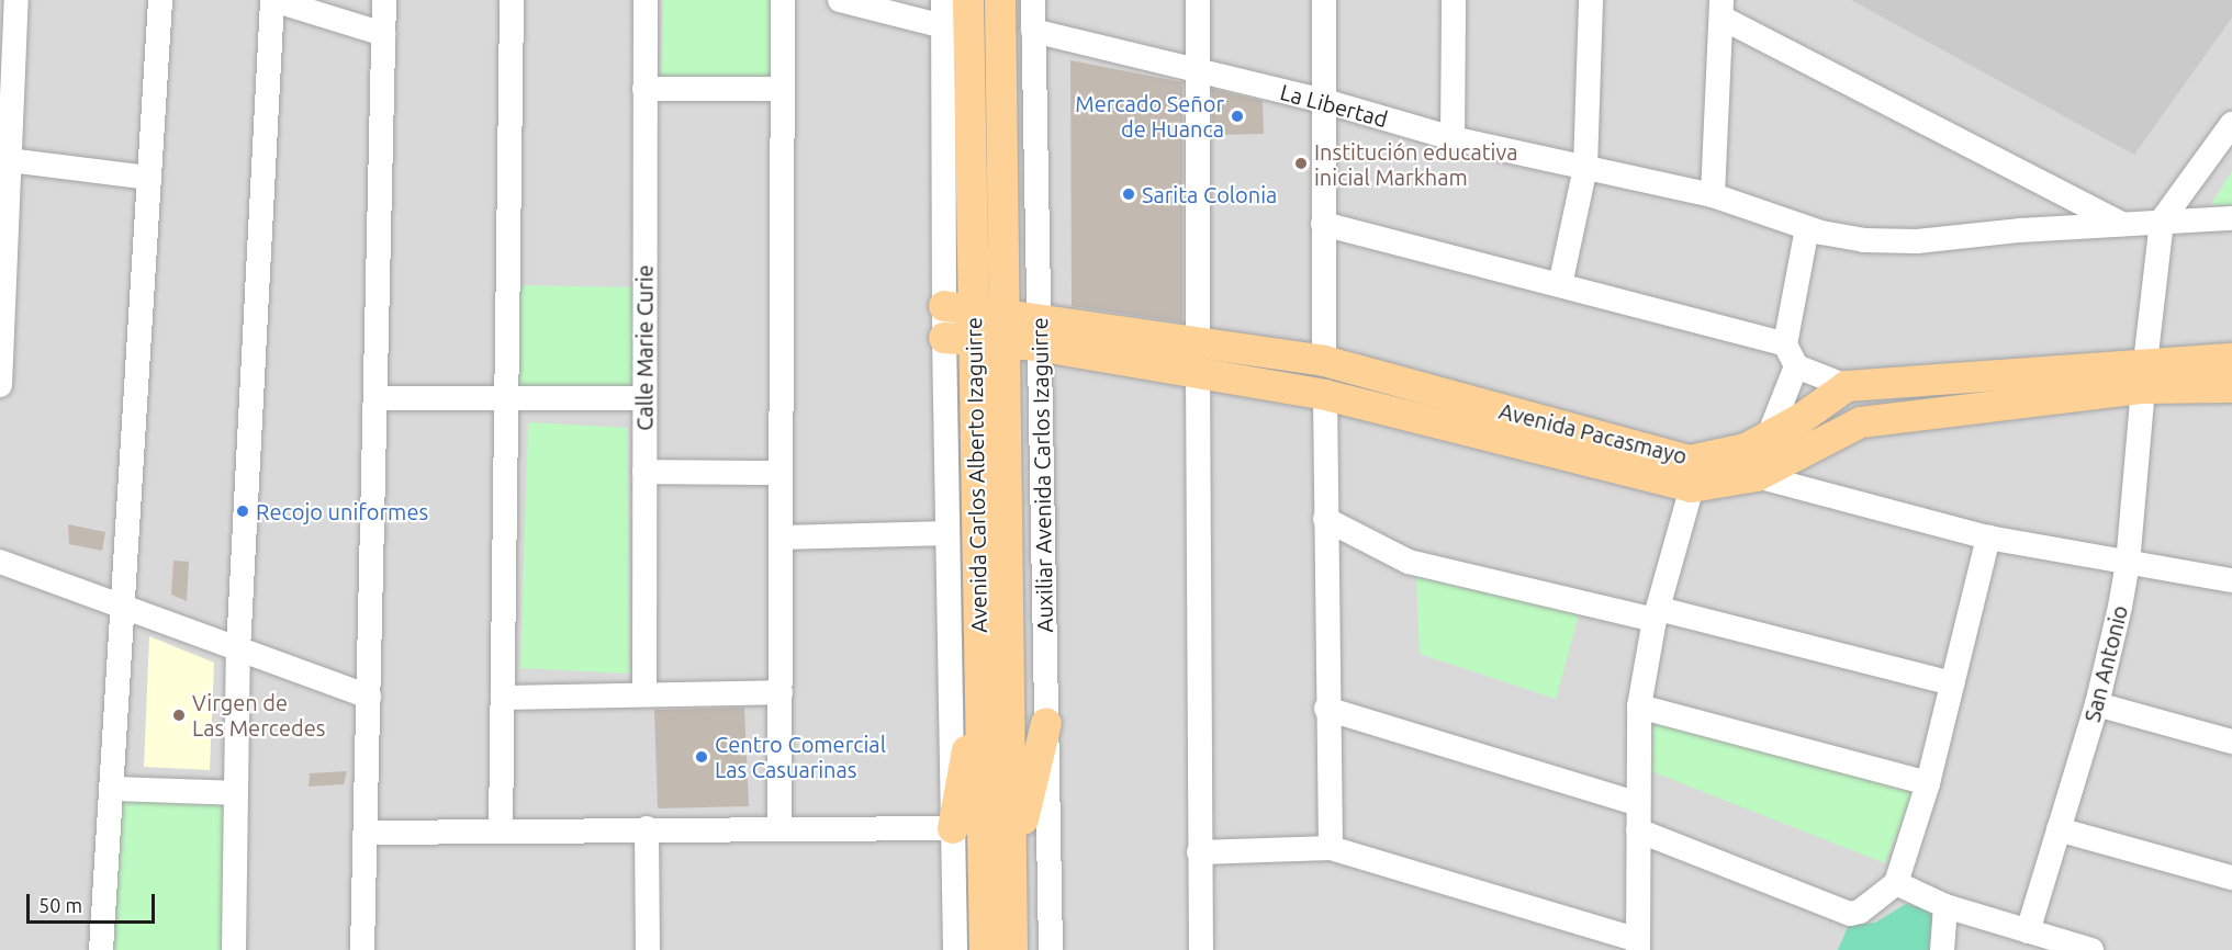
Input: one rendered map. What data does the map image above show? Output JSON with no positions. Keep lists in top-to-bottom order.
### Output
{
  "streets": {
    "main road": ["Avenida Pacasmayo", "Avenida Carlos Alberto Izaguirre"],
    "street": [
      "La Libertad",
      "Calle Marie Curie",
      "Auxiliar Avenida Carlos Izaguirre",
      "San Antonio"
    ]
  },
  "crossings": [
    ["La Libertad", "Auxiliar Avenida Carlos Izaguirre"],
    ["La Libertad", "San Antonio"],
    ["Avenida Pacasmayo", "Avenida Carlos Alberto Izaguirre"],
    ["Avenida Pacasmayo", "Auxiliar Avenida Carlos Izaguirre"],
    ["Avenida Pacasmayo", "San Antonio"]
  ],
  "places": [
    "Mercado Señor de Huanca",
    "Institución educativa inicial Markham",
    "Sarita Colonia",
    "Recojo uniformes",
    "Virgen de Las Mercedes",
    "Centro Comercial Las Casuarinas"
  ],
  "scale_bar": "50 m"
}
